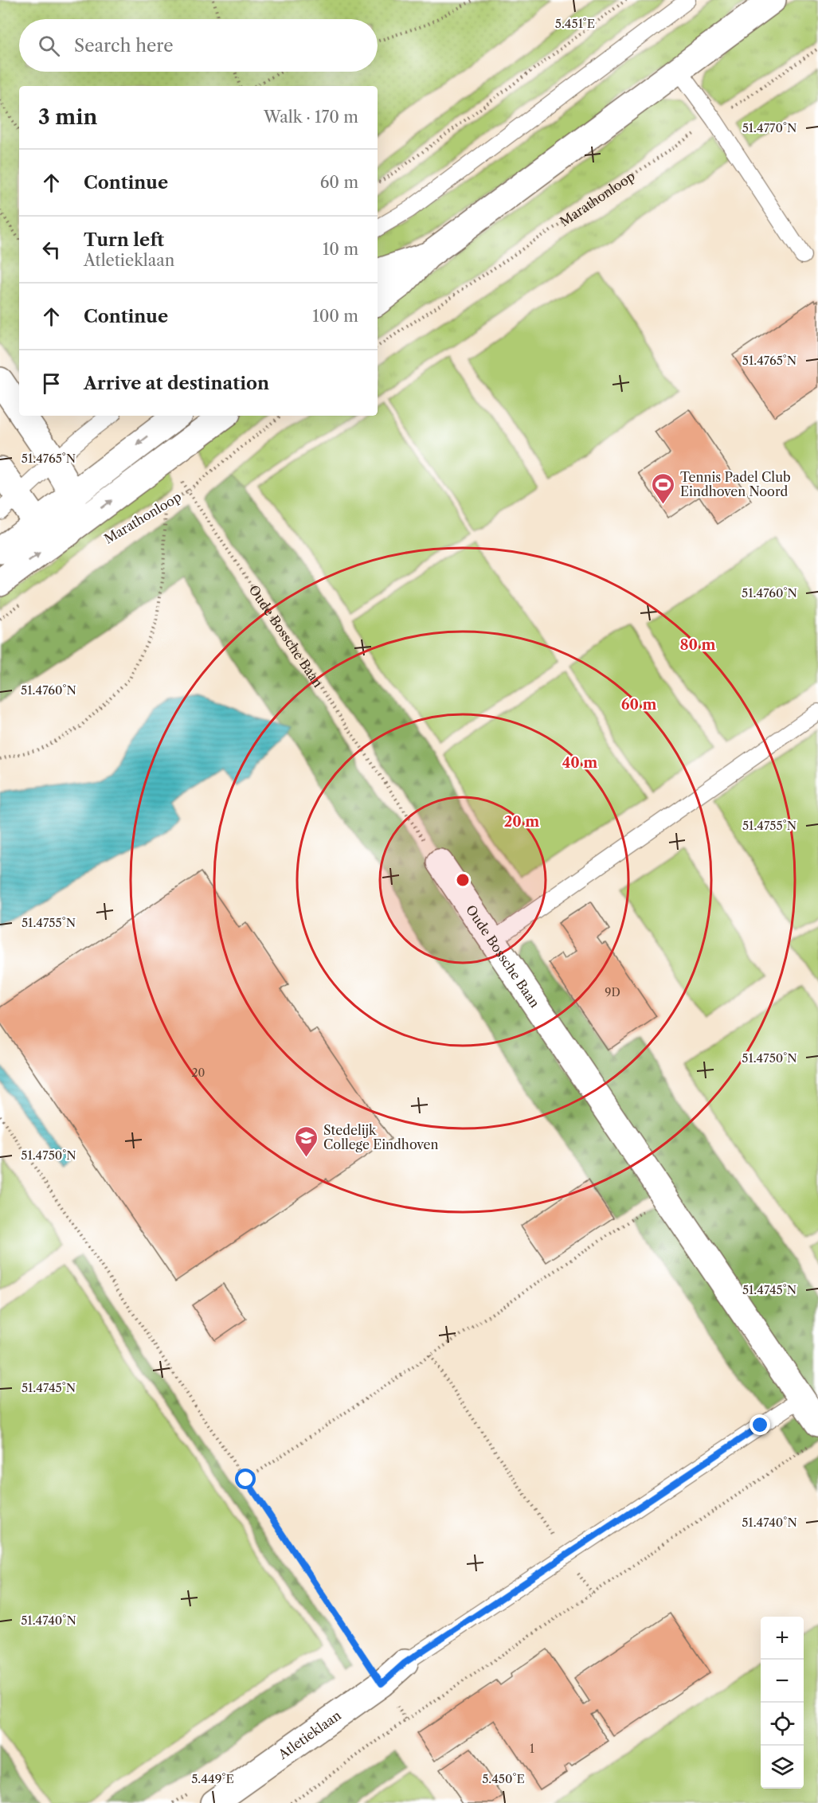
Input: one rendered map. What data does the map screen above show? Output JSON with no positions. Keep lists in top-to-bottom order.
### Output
{
  "streets": {
    "street": ["Oude Bossche Baan", "Atletieklaan"],
    "path": ["Marathonloop"]
  },
  "crossings": [
    ["Marathonloop", "Oude Bossche Baan"]
  ],
  "places": {
    "sports": ["Tennis Padel Club Eindhoven Noord"],
    "school or university": ["Stedelijk College Eindhoven"]
  },
  "house_numbers": ["9D", "20", "1"],
  "page": {
    "search": "Search here",
    "heading": ["3 min", "Walk · 170 m"],
    "list": [
      ["Continue", "60 m"],
      ["Turn left", "Atletieklaan", "10 m"],
      ["Continue", "100 m"],
      "Arrive at destination"
    ],
    "map_buttons": ["+", "−"]
  },
  "coordinates": [
    "5.451°E",
    "51.4770°N",
    "51.4765°N",
    "51.4760°N",
    "51.4755°N",
    "51.4750°N",
    "51.4745°N",
    "51.4740°N",
    "5.449°E",
    "5.450°E"
  ],
  "rings": [
    "80 m",
    "60 m",
    "40 m",
    "20 m"
  ]
}
